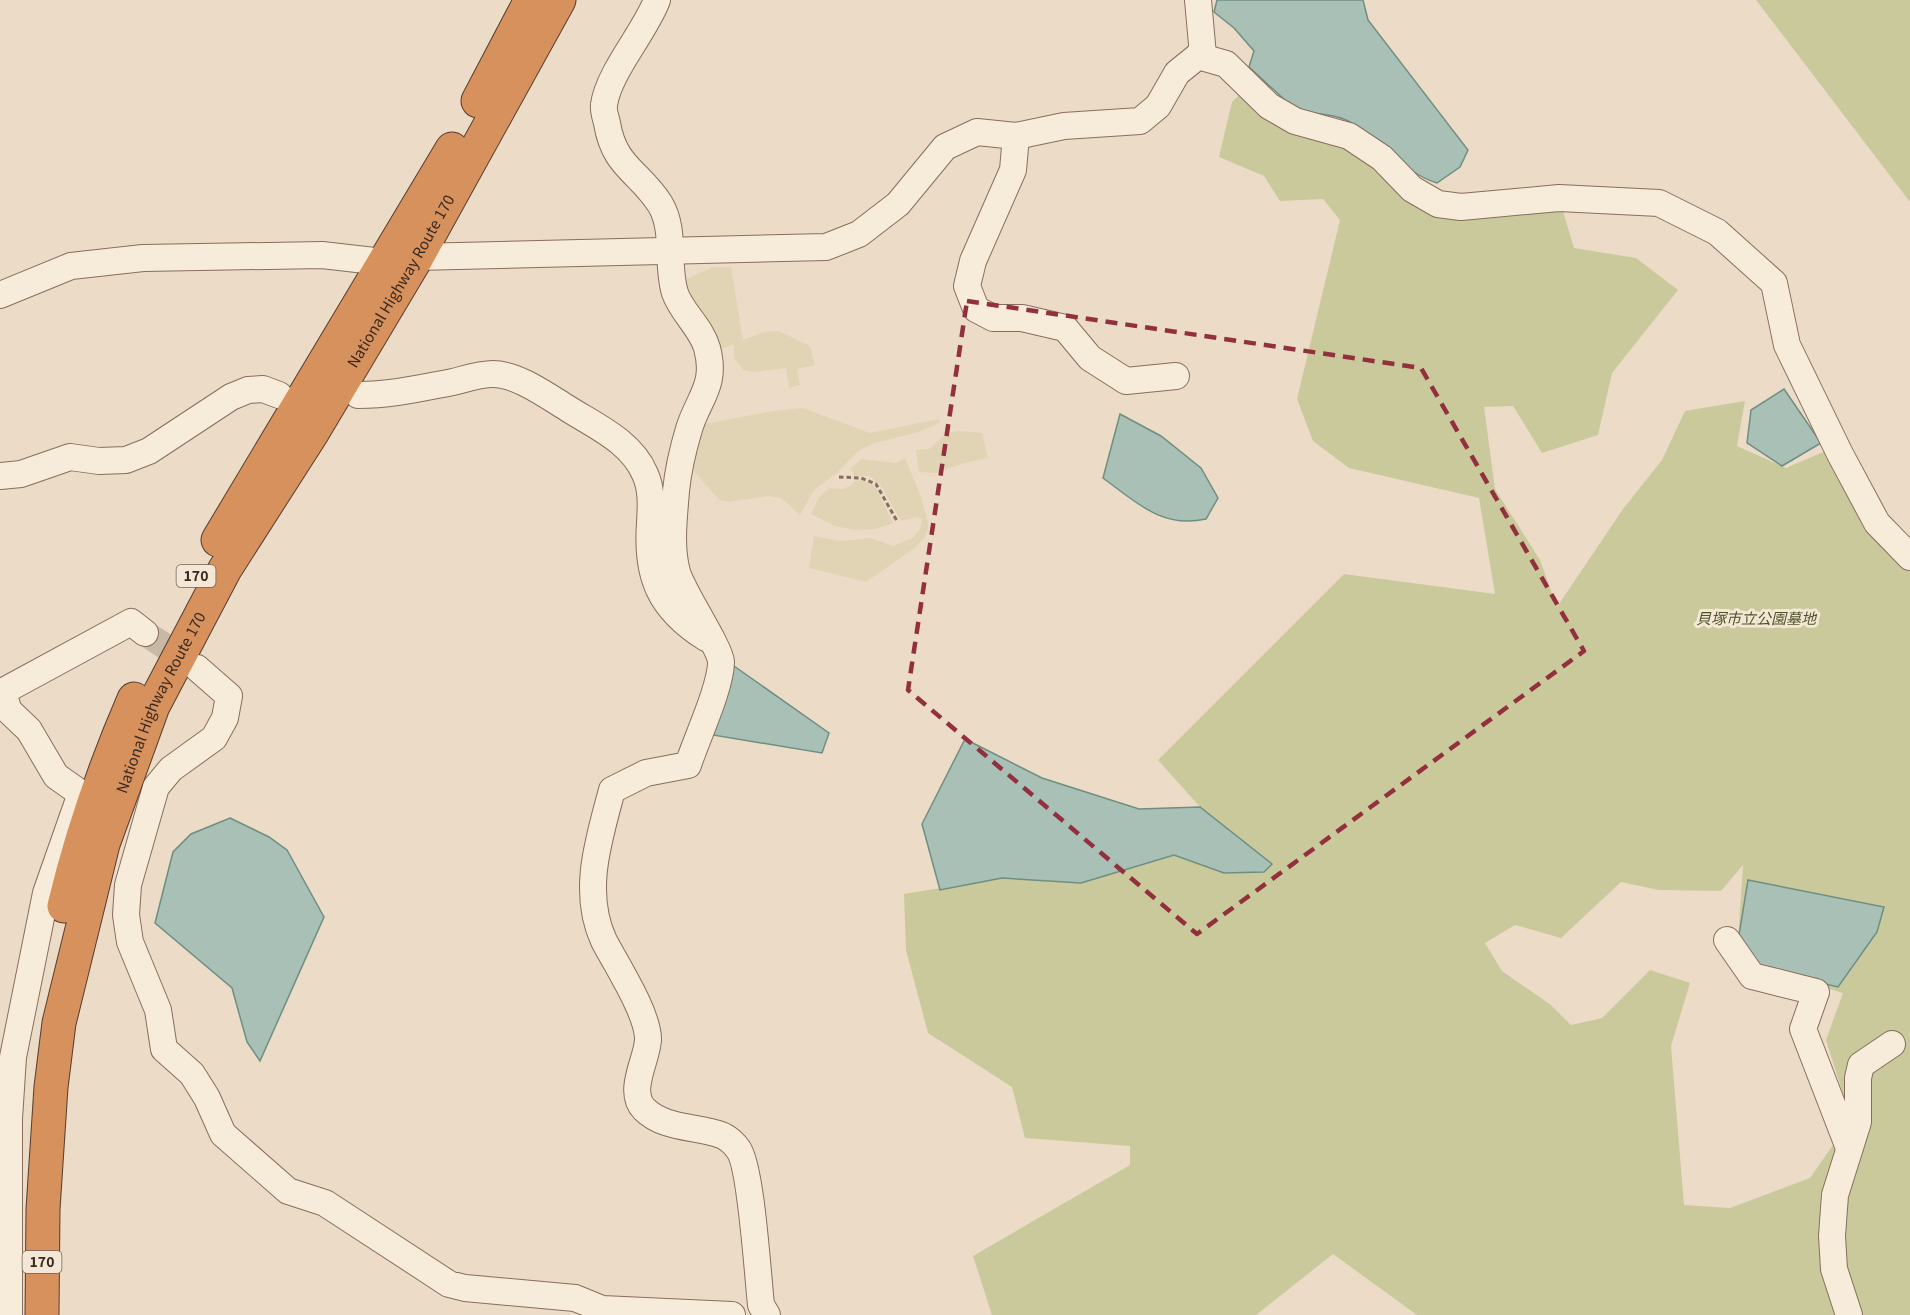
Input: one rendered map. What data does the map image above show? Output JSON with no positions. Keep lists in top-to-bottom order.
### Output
{
  "streets": {
    "highway": ["National Highway Route 170", "170"]
  },
  "parks": ["貝塚市立公園墓地"]
}
